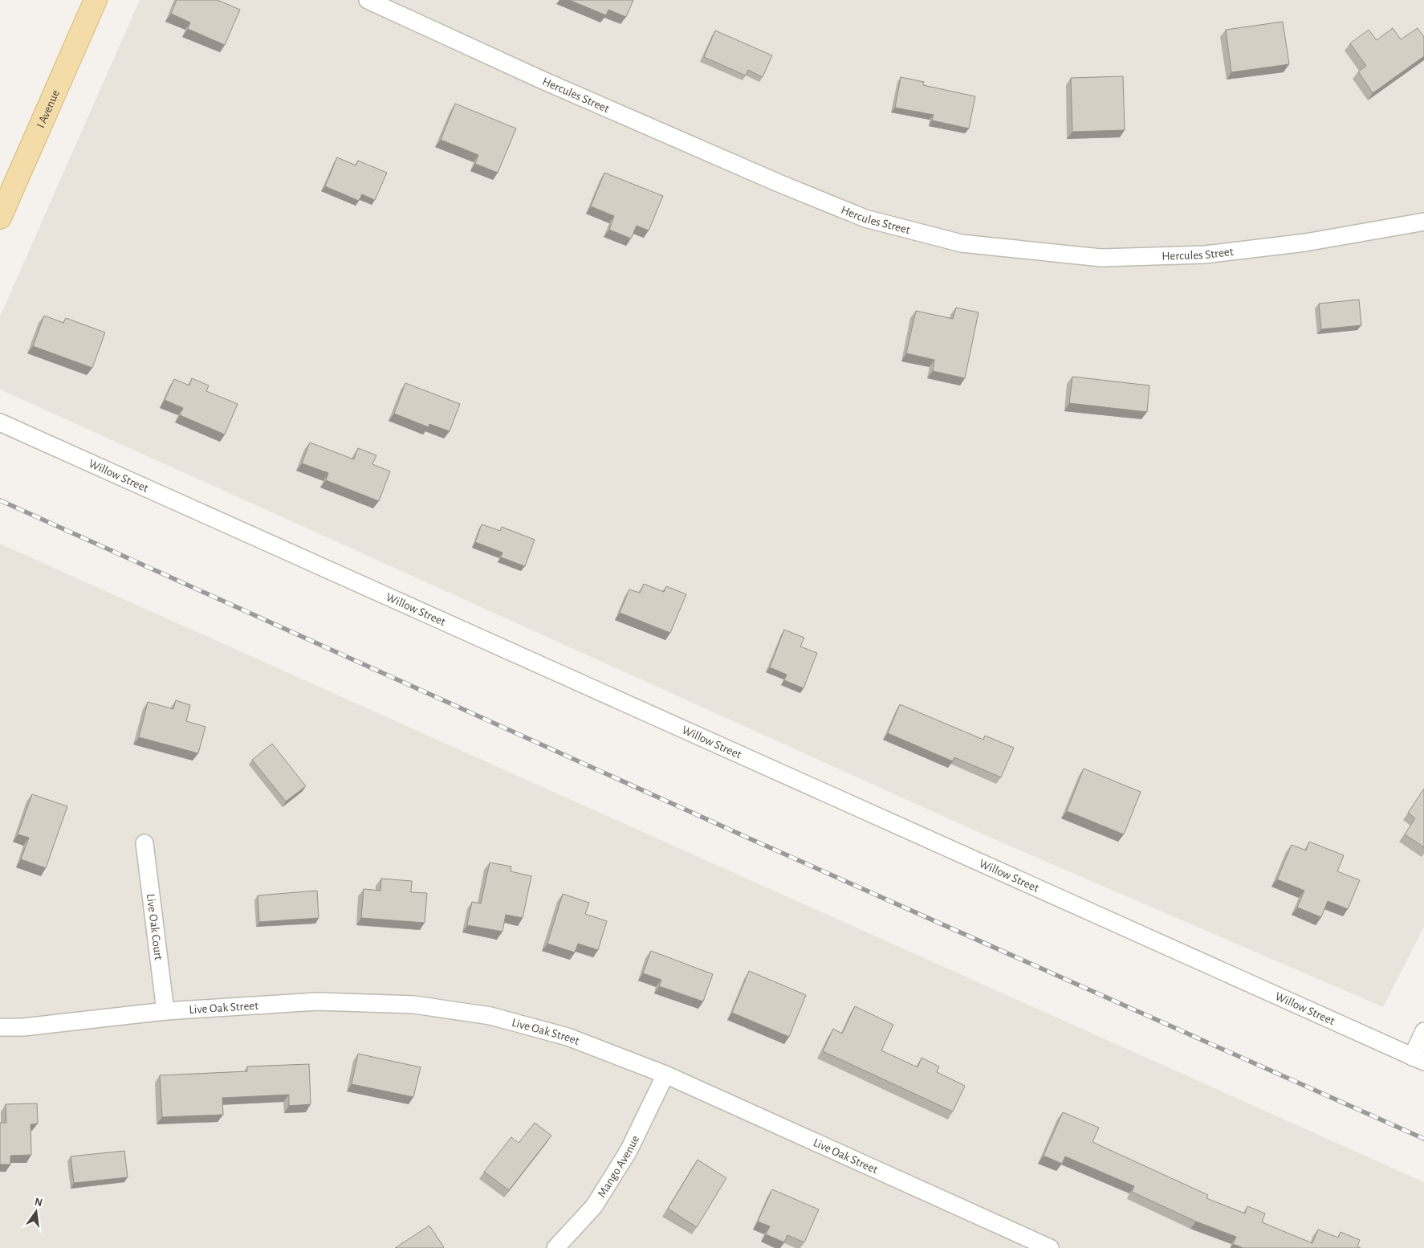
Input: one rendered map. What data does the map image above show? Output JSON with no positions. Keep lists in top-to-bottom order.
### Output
{
  "streets": {
    "main road": ["I Avenue"],
    "street": [
      "Hercules Street",
      "Willow Street",
      "Live Oak Court",
      "Live Oak Street",
      "Mango Avenue"
    ]
  },
  "crossings": [
    ["Live Oak Court", "Live Oak Street"],
    ["Live Oak Street", "Mango Avenue"]
  ],
  "north": "top"
}
